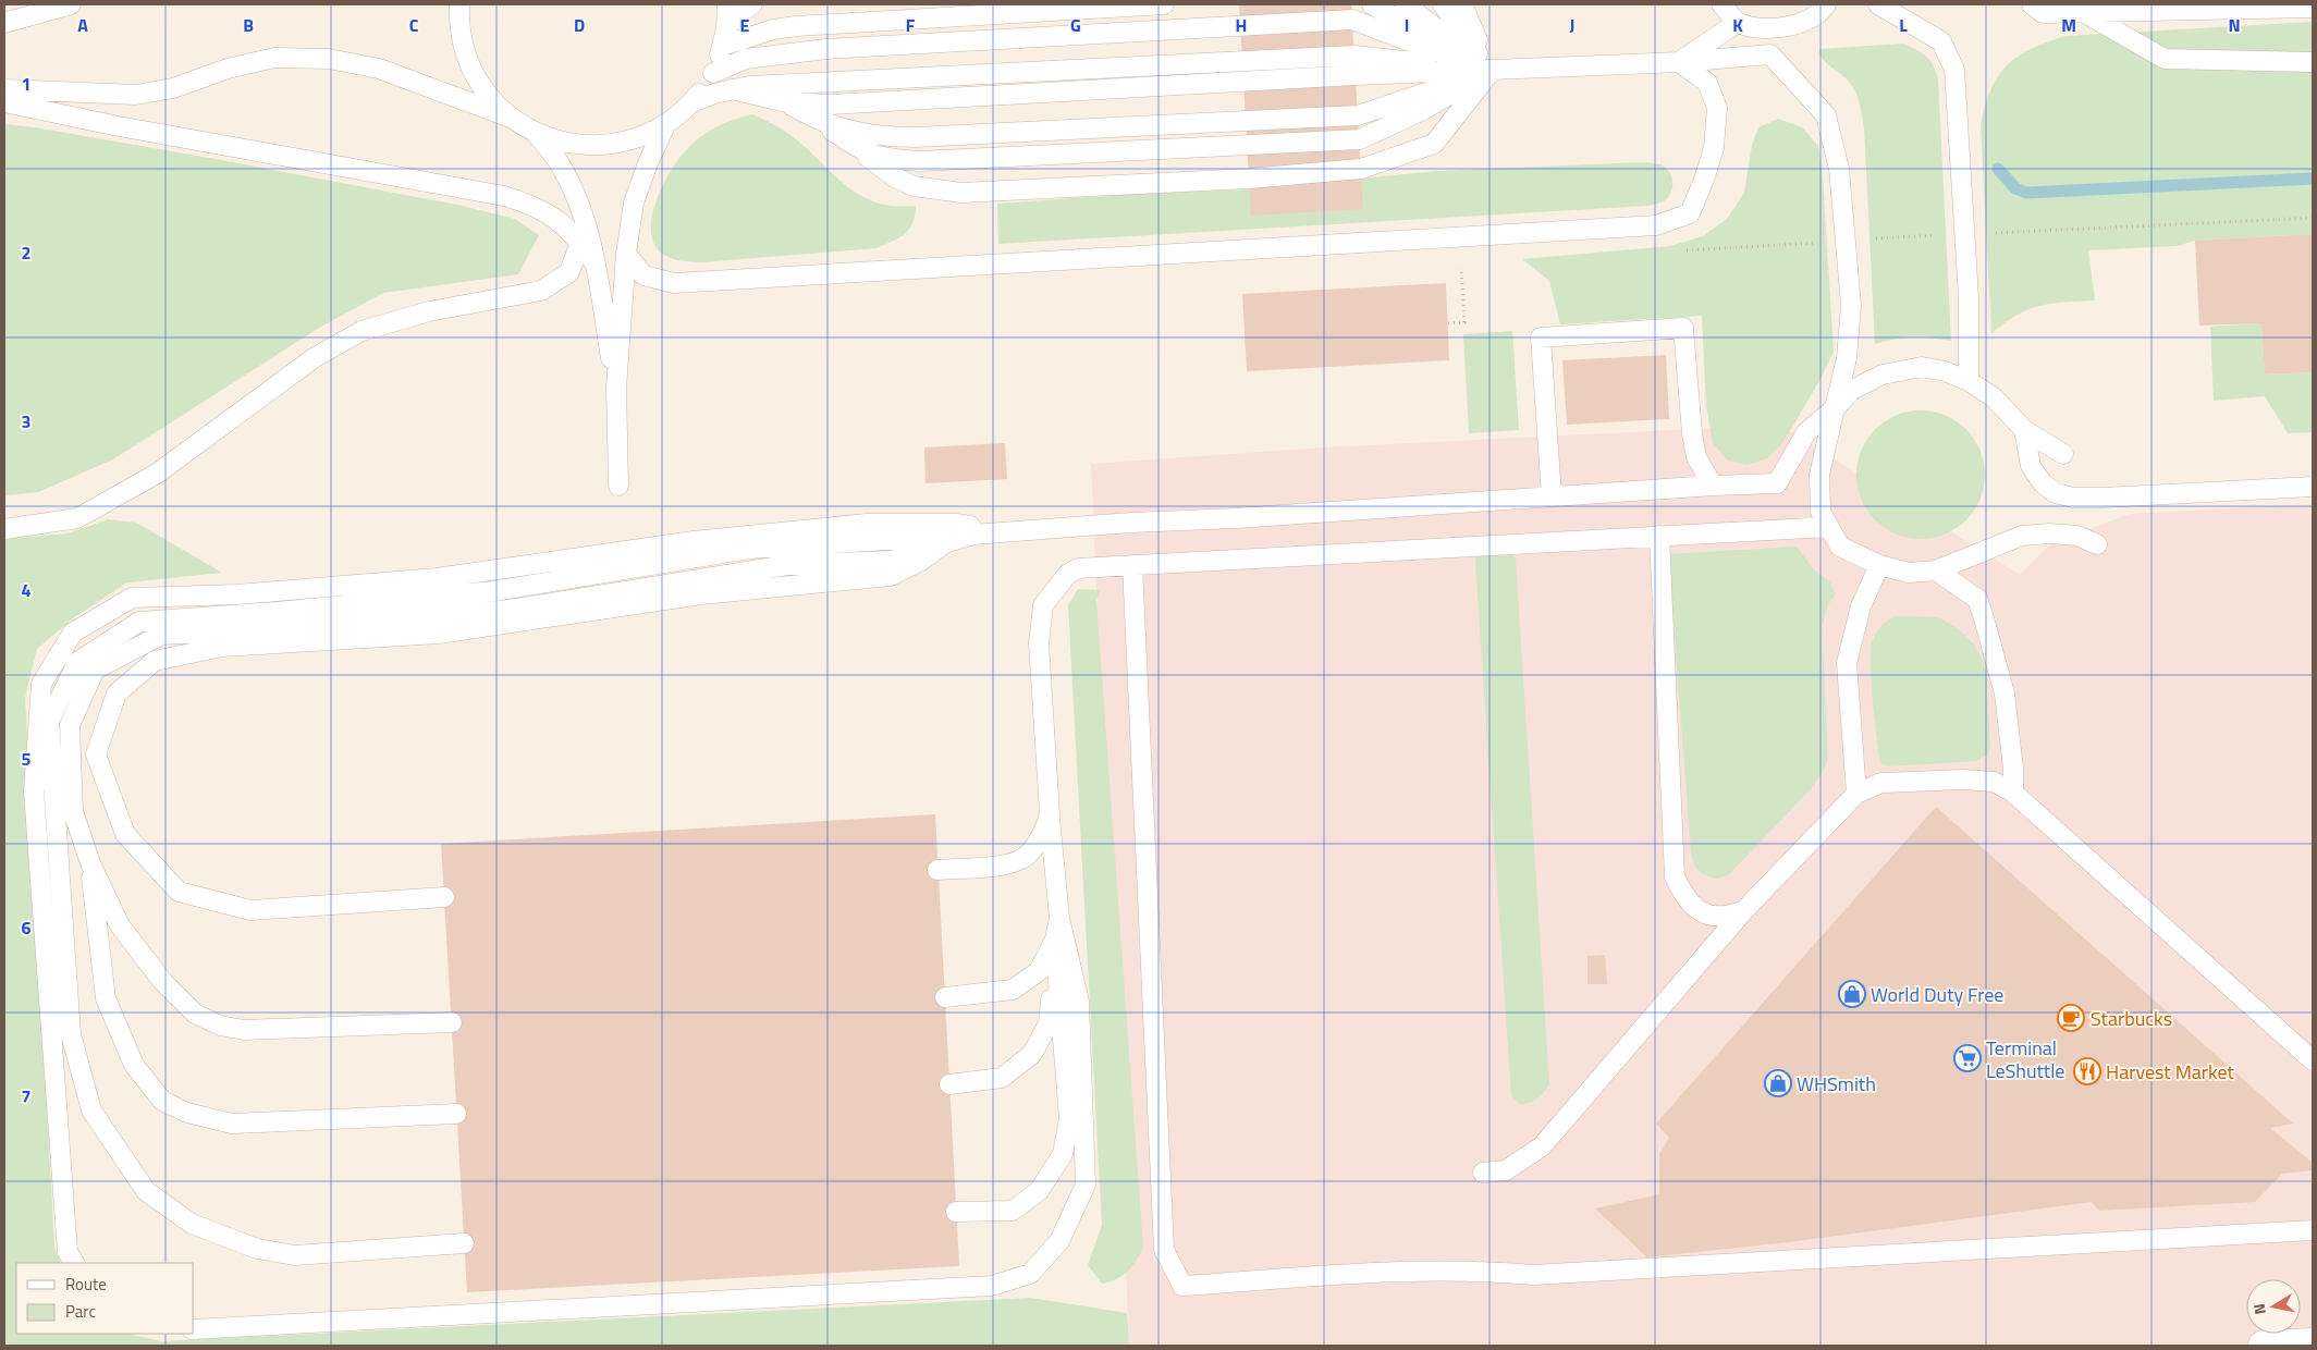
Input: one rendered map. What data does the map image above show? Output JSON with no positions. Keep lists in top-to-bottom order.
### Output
{
  "places": {
    "shop": ["World Duty Free", "WHSmith"],
    "cafe": ["Starbucks"],
    "supermarket": ["Terminal LeShuttle"],
    "restaurant": ["Harvest Market"]
  },
  "legend": ["Route", "Parc"],
  "north": "left",
  "grid": {
    "columns": [
      "A",
      "B",
      "C",
      "D",
      "E",
      "F",
      "G",
      "H",
      "I",
      "J",
      "K",
      "L",
      "M",
      "N"
    ],
    "rows": [
      "1",
      "2",
      "3",
      "4",
      "5",
      "6",
      "7"
    ]
  }
}
